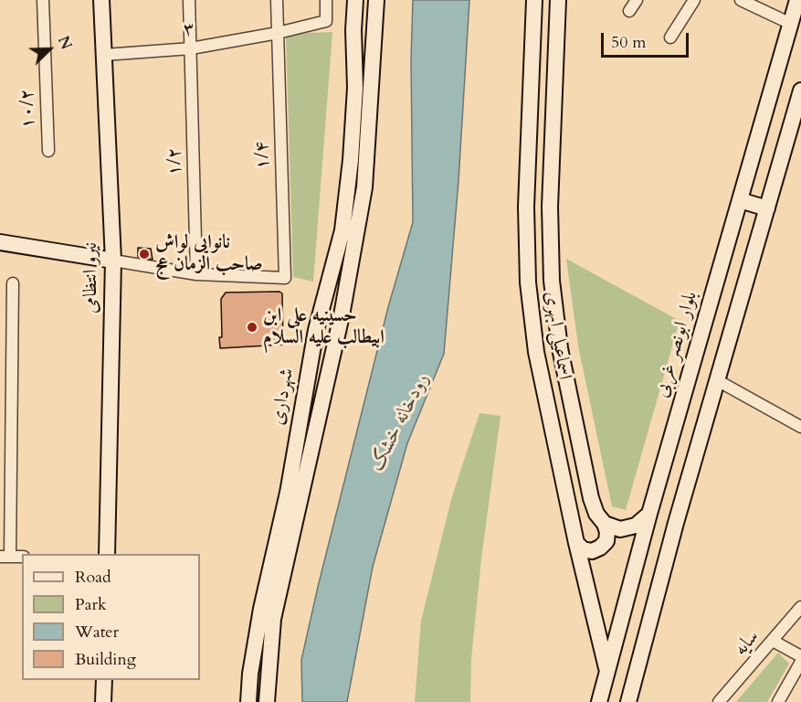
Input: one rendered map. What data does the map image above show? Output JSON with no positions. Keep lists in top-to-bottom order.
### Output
{
  "streets": {
    "main road": [
      "نیرو انتظامی",
      "اسماعیلی ابهری",
      "بلوار ابونصر غربی",
      "شهرداری"
    ],
    "street": [
      "۳",
      "۱۰/۲",
      "۱/۴",
      "۱/۲",
      "سایه"
    ]
  },
  "crossings": [
    ["۳", "۱/۴"],
    ["۳", "۱/۲"],
    ["۳", "نیرو انتظامی"],
    ["۱/۴", "۱/۲"],
    ["اسماعیلی ابهری", "بلوار ابونصر غربی"]
  ],
  "water": ["رودخانه خشک"],
  "places": ["نانوایی لواش صاحب الزمان عج", "حسینیه علی ابن ابیطالب علیه السلام"],
  "legend": [
    "Road",
    "Park",
    "Water",
    "Building"
  ],
  "scale_bar": "50 m",
  "north": "top right"
}
